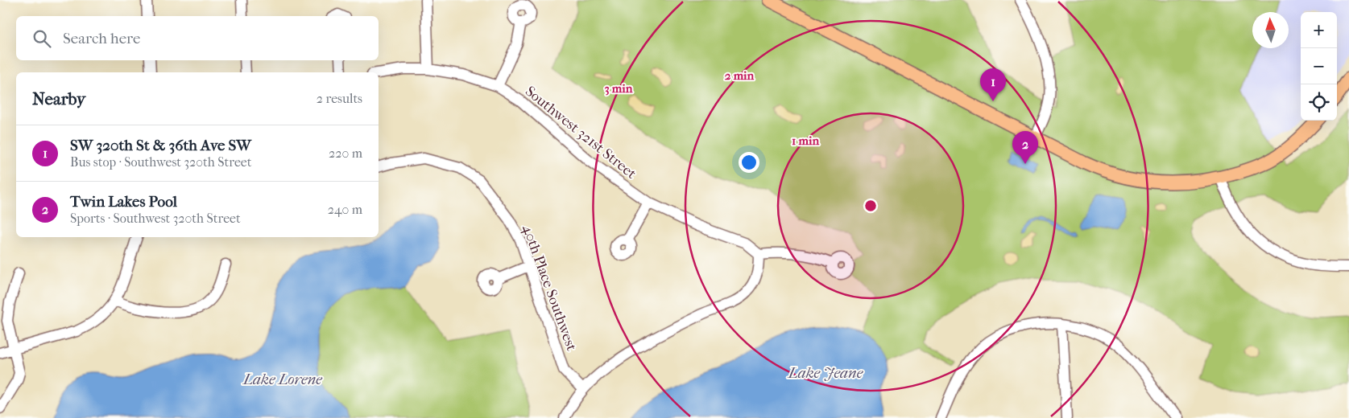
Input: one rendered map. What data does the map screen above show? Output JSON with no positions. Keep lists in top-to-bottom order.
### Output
{
  "streets": {
    "street": ["Southwest 321st Street", "40th Place Southwest"]
  },
  "water": ["Lake Jeane", "Lake Lorene"],
  "north": "top",
  "page": {
    "map_buttons": ["+", "−"],
    "search": "Search here",
    "pins": ["1", "2"],
    "heading": ["Nearby", "2 results"],
    "list": [
      {
        "mark": "1",
        "name": "SW 320th St & 36th Ave SW",
        "note": "Bus stop · Southwest 320th Street",
        "value": "220 m"
      },
      {
        "mark": "2",
        "name": "Twin Lakes Pool",
        "note": "Sports · Southwest 320th Street",
        "value": "240 m"
      }
    ]
  },
  "rings": ["2 min", "3 min", "1 min"]
}
